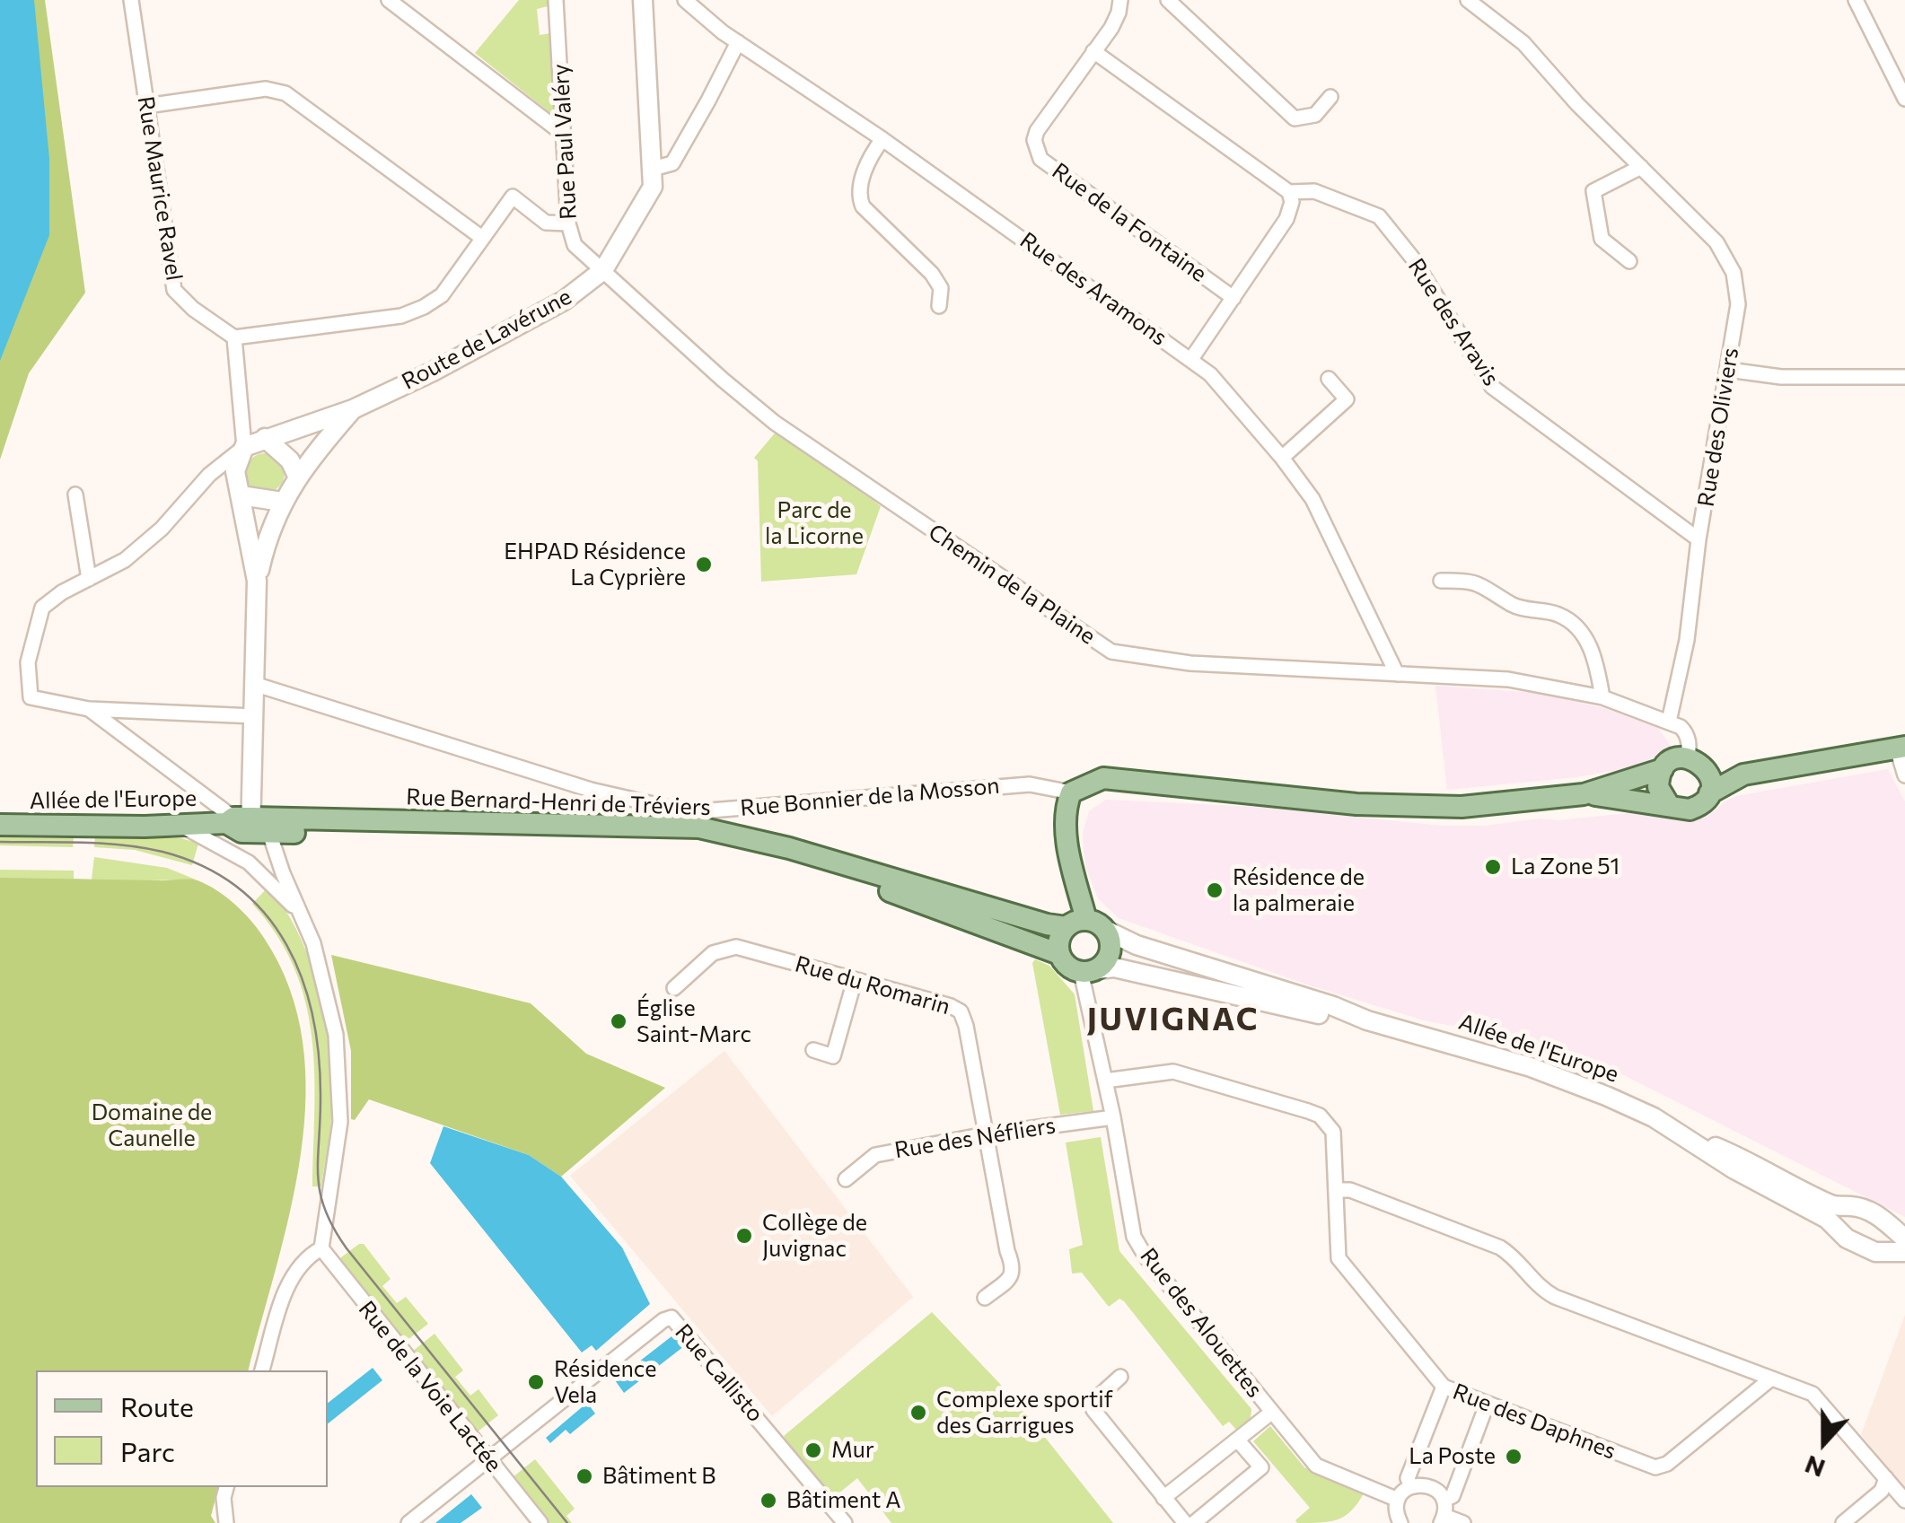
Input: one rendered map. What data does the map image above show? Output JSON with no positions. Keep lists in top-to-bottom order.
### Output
{
  "streets": {
    "main road": ["Allée de l'Europe", "Rue Bernard-Henri de Tréviers"],
    "street": [
      "Rue Paul Valéry",
      "Rue Maurice Ravel",
      "Rue de la Fontaine",
      "Rue des Aramons",
      "Rue des Aravis",
      "Route de Lavérune",
      "Rue des Oliviers",
      "Chemin de la Plaine",
      "Rue Bonnier de la Mosson",
      "Rue du Romarin",
      "Rue des Néfliers",
      "Rue des Alouettes",
      "Rue Callisto",
      "Rue de la Voie Lactée",
      "Rue des Daphnes"
    ]
  },
  "crossings": [
    ["Rue Paul Valéry", "Route de Lavérune"],
    ["Rue Paul Valéry", "Chemin de la Plaine"],
    ["Rue des Aramons", "Chemin de la Plaine"],
    ["Rue des Aravis", "Rue des Oliviers"],
    ["Route de Lavérune", "Chemin de la Plaine"],
    ["Route de Lavérune", "Rue Bonnier de la Mosson"],
    ["Route de Lavérune", "Allée de l'Europe"],
    ["Route de Lavérune", "Rue Bernard-Henri de Tréviers"],
    ["Rue des Oliviers", "Chemin de la Plaine"],
    ["Allée de l'Europe", "Rue Bernard-Henri de Tréviers"],
    ["Allée de l'Europe", "Rue des Alouettes"],
    ["Rue Bernard-Henri de Tréviers", "Rue des Alouettes"],
    ["Rue du Romarin", "Rue des Néfliers"],
    ["Rue des Néfliers", "Rue des Alouettes"],
    ["Rue des Alouettes", "Rue des Daphnes"],
    ["Rue Callisto", "Rue de la Voie Lactée"]
  ],
  "districts": ["JUVIGNAC"],
  "parks": ["Parc de la Licorne", "Domaine de Caunelle"],
  "places": [
    "EHPAD Résidence La Cyprière",
    "La Zone 51",
    "Résidence de la palmeraie",
    "Église Saint-Marc",
    "Collège de Juvignac",
    "Résidence Vela",
    "Complexe sportif des Garrigues",
    "Mur",
    "La Poste",
    "Bâtiment B",
    "Bâtiment A"
  ],
  "legend": ["Route", "Parc"],
  "north": "bottom"
}
